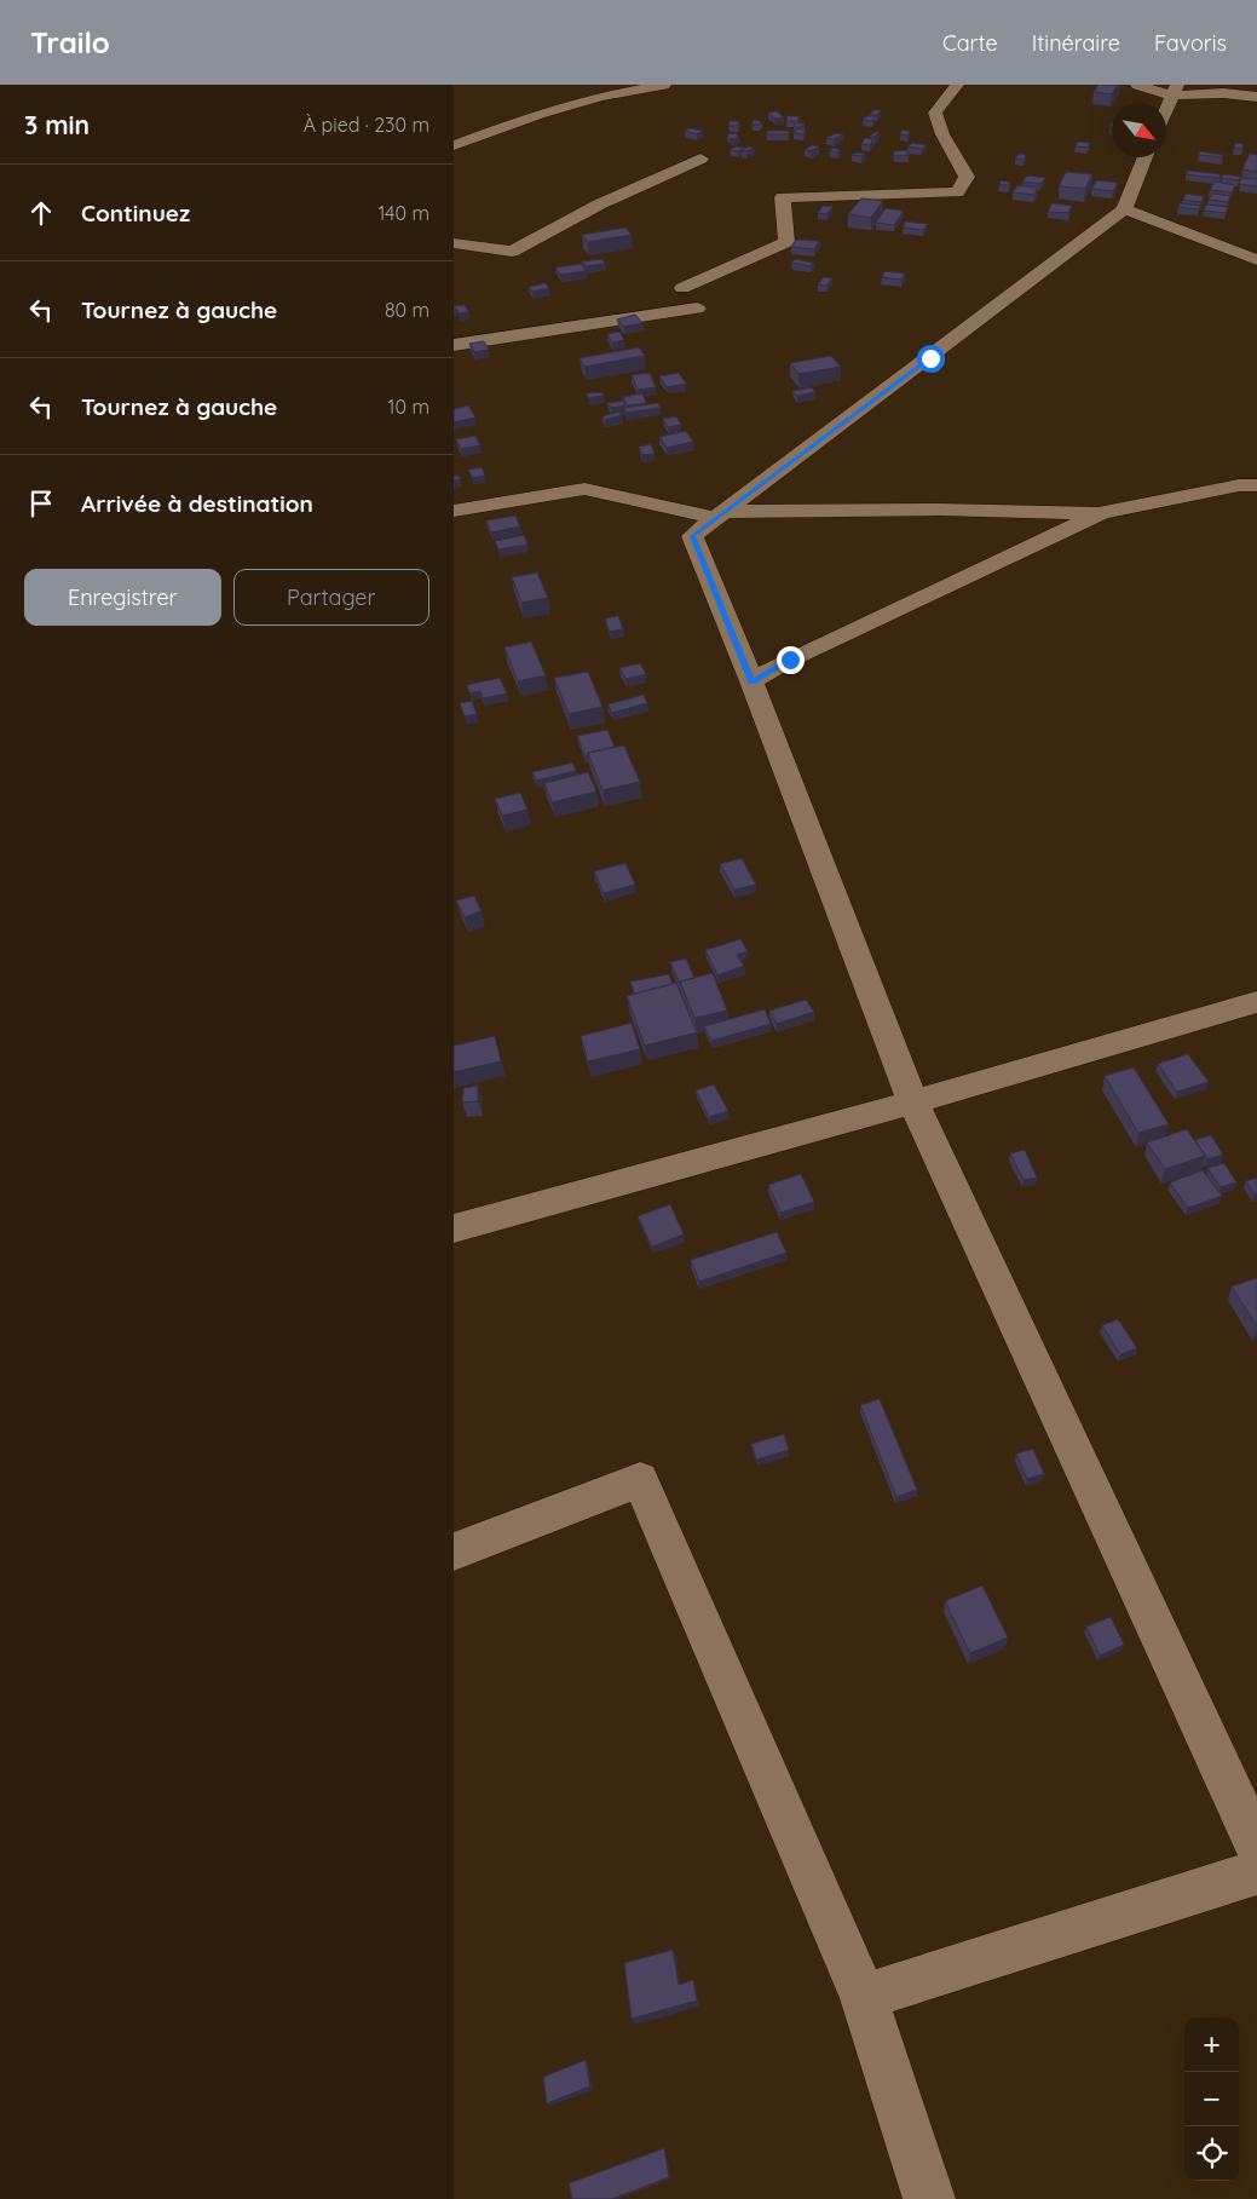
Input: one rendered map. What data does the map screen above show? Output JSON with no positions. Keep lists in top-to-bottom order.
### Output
{
  "north": "bottom right",
  "page": {
    "header": "Trailo",
    "nav": ["Carte", "Itinéraire", "Favoris"],
    "heading": ["3 min", "À pied · 230 m"],
    "list": [
      ["Continuez", "140 m"],
      ["Tournez à gauche", "80 m"],
      ["Tournez à gauche", "10 m"],
      "Arrivée à destination"
    ],
    "buttons": ["Enregistrer", "Partager"],
    "map_buttons": ["+", "−"]
  }
}
